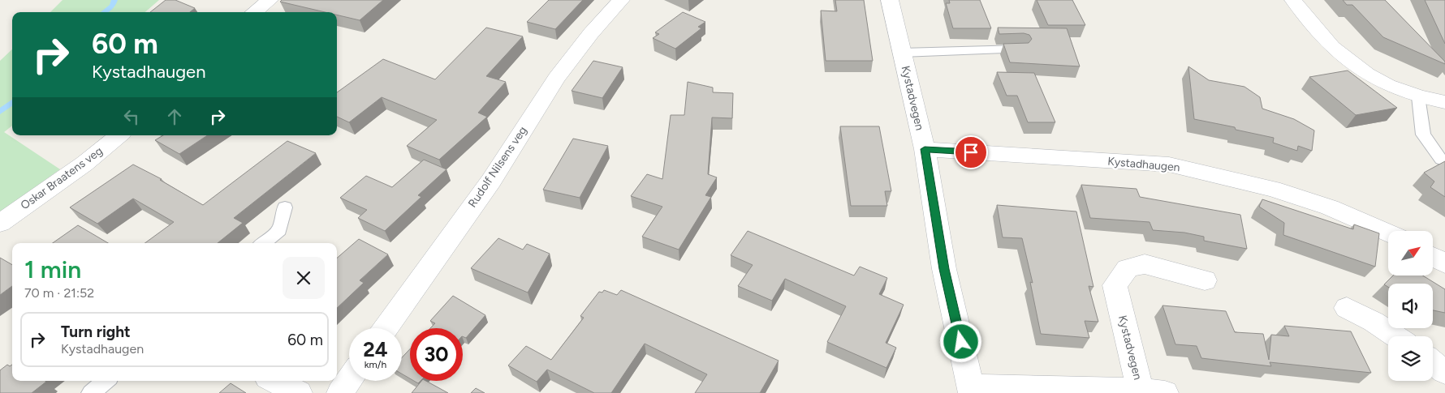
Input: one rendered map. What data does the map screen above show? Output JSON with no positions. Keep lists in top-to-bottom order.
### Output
{
  "streets": {
    "street": [
      "Kystadvegen",
      "Kystadhaugen",
      "Rudolf Nilsens veg",
      "Oskar Braatens veg"
    ]
  },
  "crossings": [
    ["Kystadvegen", "Kystadhaugen"]
  ],
  "north": "top right",
  "page": {
    "turn": ["60 m", "Kystadhaugen"],
    "heading": ["1 min", "70 m · 21:52"],
    "list": [
      {
        "name": "Turn right",
        "note": "Kystadhaugen",
        "value": "60 m"
      }
    ],
    "speed": "24 km/h",
    "limit": "30"
  }
}
